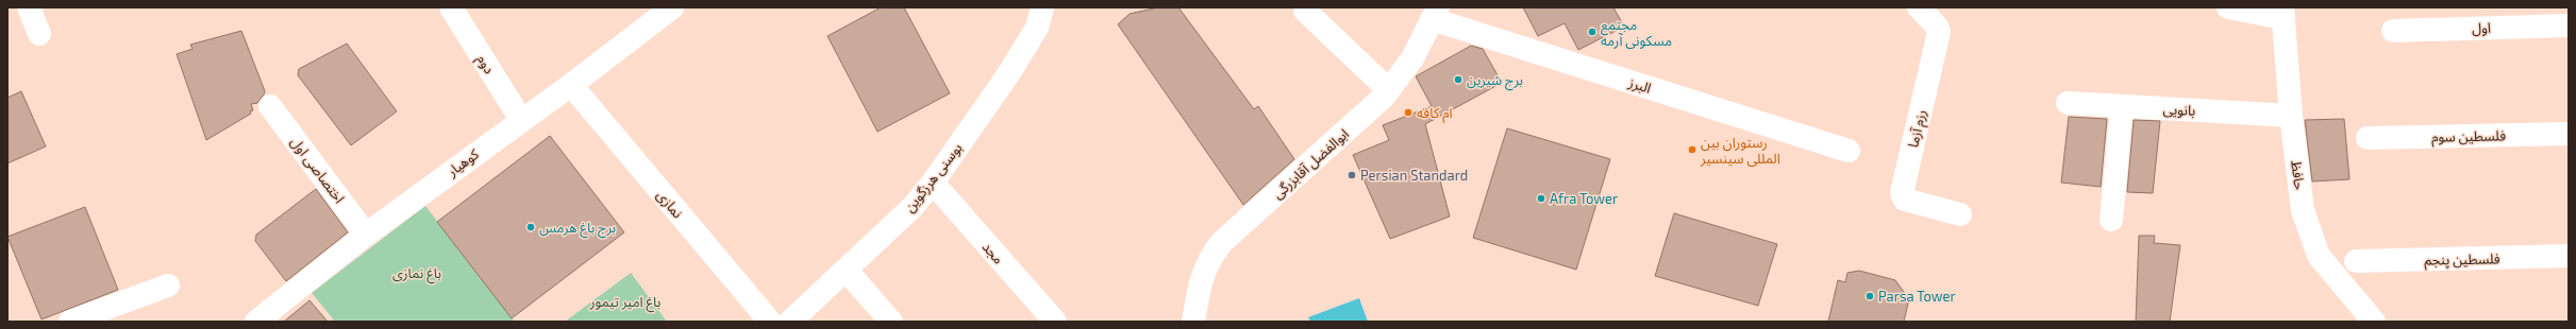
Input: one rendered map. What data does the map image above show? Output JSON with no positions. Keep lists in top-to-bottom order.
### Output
{
  "streets": {
    "street": [
      "اول",
      "دوم",
      "البرز",
      "بانویی",
      "رزم آزما",
      "فلسطین سوم",
      "کوهیار",
      "ابوالفضل آقابزرگی",
      "اختصاصی اول",
      "حافظ",
      "بوسنی هرزگوین",
      "نمازی",
      "مجد",
      "فلسطین پنجم"
    ]
  },
  "crossings": [
    ["دوم", "کوهیار"],
    ["البرز", "ابوالفضل آقابزرگی"],
    ["بانویی", "حافظ"],
    ["کوهیار", "اختصاصی اول"],
    ["کوهیار", "نمازی"],
    ["بوسنی هرزگوین", "مجد"]
  ],
  "parks": ["باغ نمازی", "باغ امیر تیمور"],
  "places": [
    "مجتمع مسکونی آرمه",
    "برج شیرین",
    "ام کافه",
    "رستوران بین المللی سینسیر",
    "Persian Standard",
    "Afra Tower",
    "برج باغ هرمس",
    "Parsa Tower"
  ]
}
